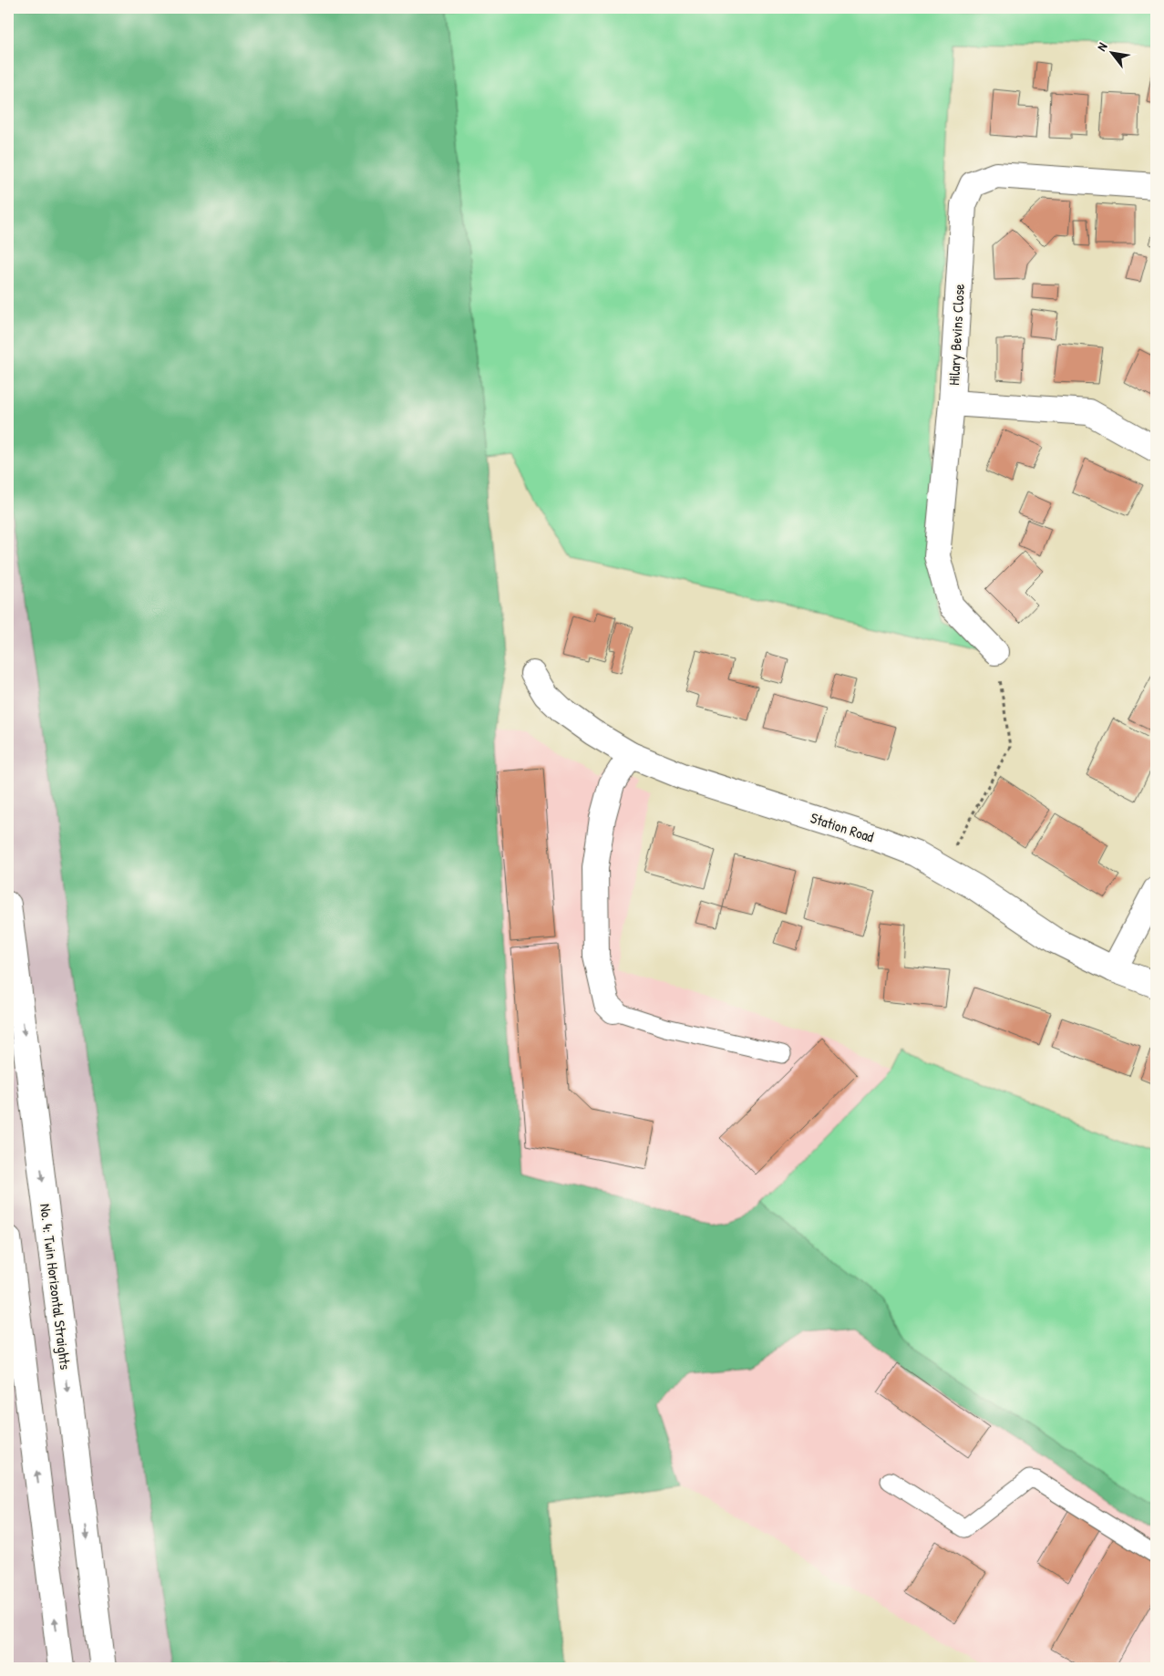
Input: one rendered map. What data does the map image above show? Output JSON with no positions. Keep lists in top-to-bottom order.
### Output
{
  "streets": {
    "street": ["Hilary Bevins Close", "Station Road", "No. 4: Twin Horizontal Straights"]
  },
  "north": "top left"
}
